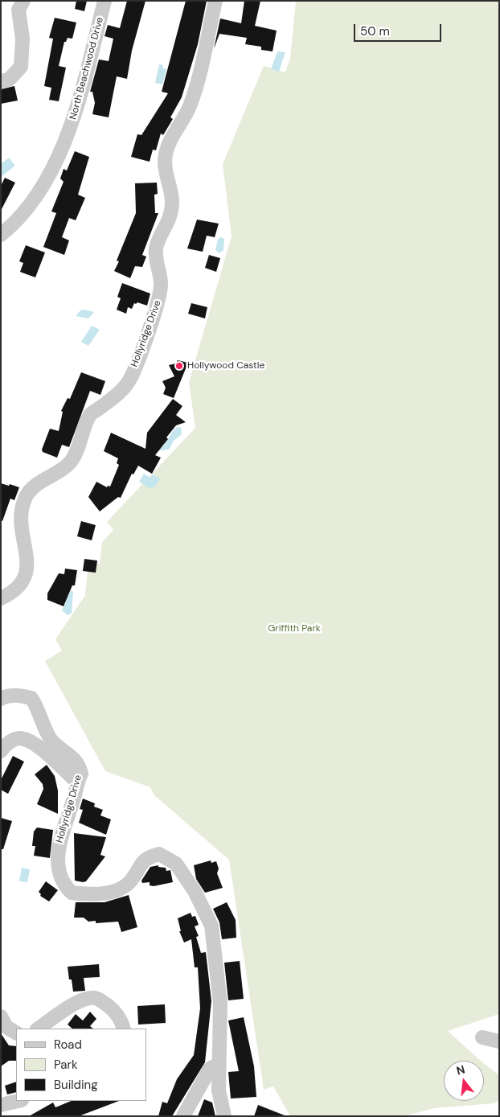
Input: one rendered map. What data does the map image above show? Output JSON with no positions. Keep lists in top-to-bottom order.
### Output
{
  "streets": {
    "street": ["North Beachwood Drive", "Hollyridge Drive"]
  },
  "parks": ["Griffith Park"],
  "places": ["Hollywood Castle"],
  "legend": ["Road", "Park", "Building"],
  "scale_bar": "50 m",
  "north": "top"
}
